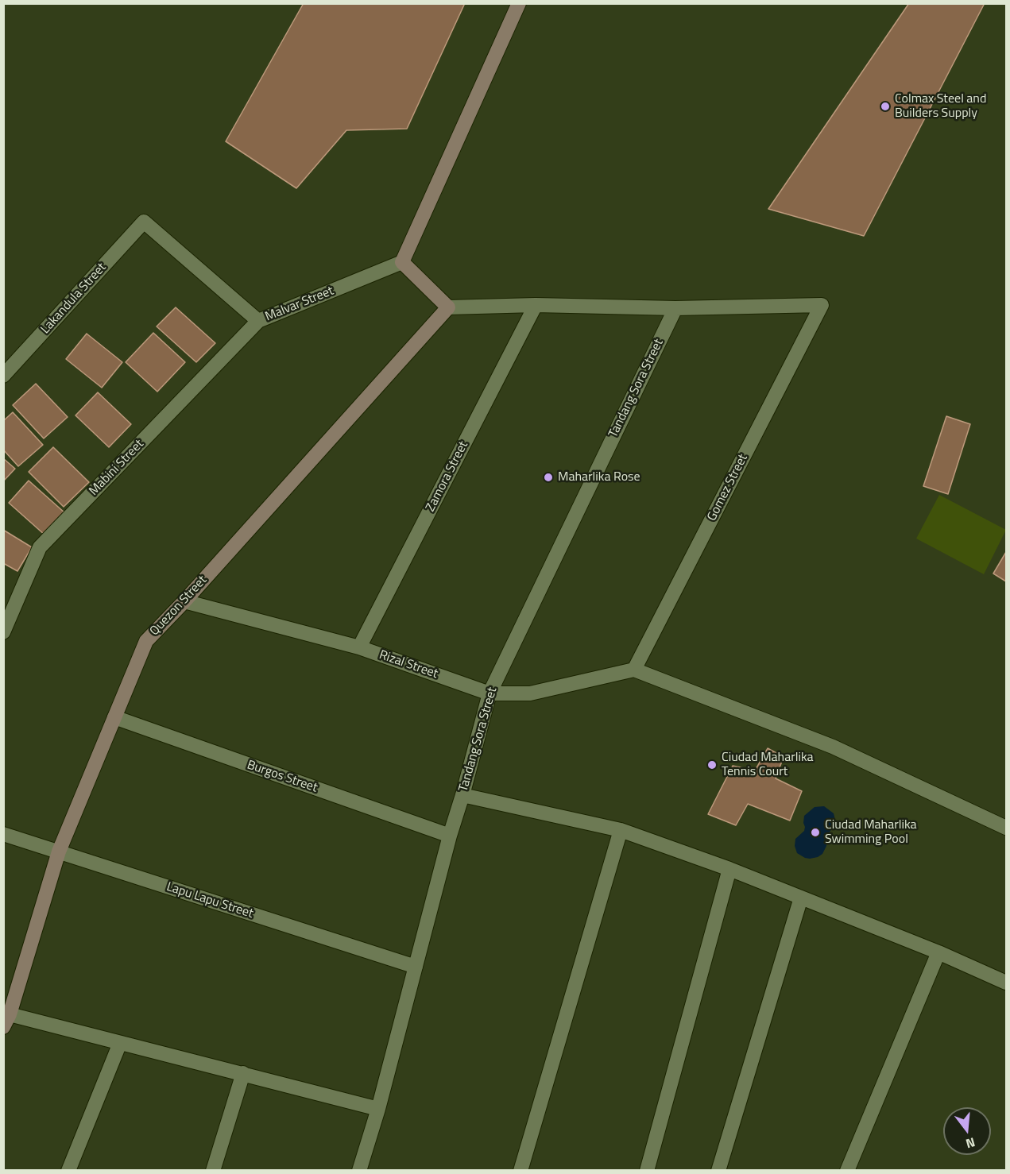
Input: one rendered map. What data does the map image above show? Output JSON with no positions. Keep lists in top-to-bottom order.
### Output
{
  "streets": {
    "street": [
      "Lakandula Street",
      "Malvar Street",
      "Tandang Sora Street",
      "Mabini Street",
      "Zamora Street",
      "Gomez Street",
      "Quezon Street",
      "Rizal Street",
      "Burgos Street",
      "Lapu Lapu Street"
    ]
  },
  "crossings": [
    ["Lakandula Street", "Malvar Street"],
    ["Malvar Street", "Mabini Street"],
    ["Tandang Sora Street", "Gomez Street"],
    ["Tandang Sora Street", "Rizal Street"],
    ["Tandang Sora Street", "Burgos Street"],
    ["Tandang Sora Street", "Lapu Lapu Street"],
    ["Zamora Street", "Rizal Street"],
    ["Gomez Street", "Rizal Street"],
    ["Quezon Street", "Rizal Street"],
    ["Quezon Street", "Burgos Street"],
    ["Quezon Street", "Lapu Lapu Street"]
  ],
  "places": [
    "Colmax Steel and Builders Supply",
    "Maharlika Rose",
    "Ciudad Maharlika Tennis Court",
    "Ciudad Maharlika Swimming Pool"
  ],
  "north": "bottom"
}
